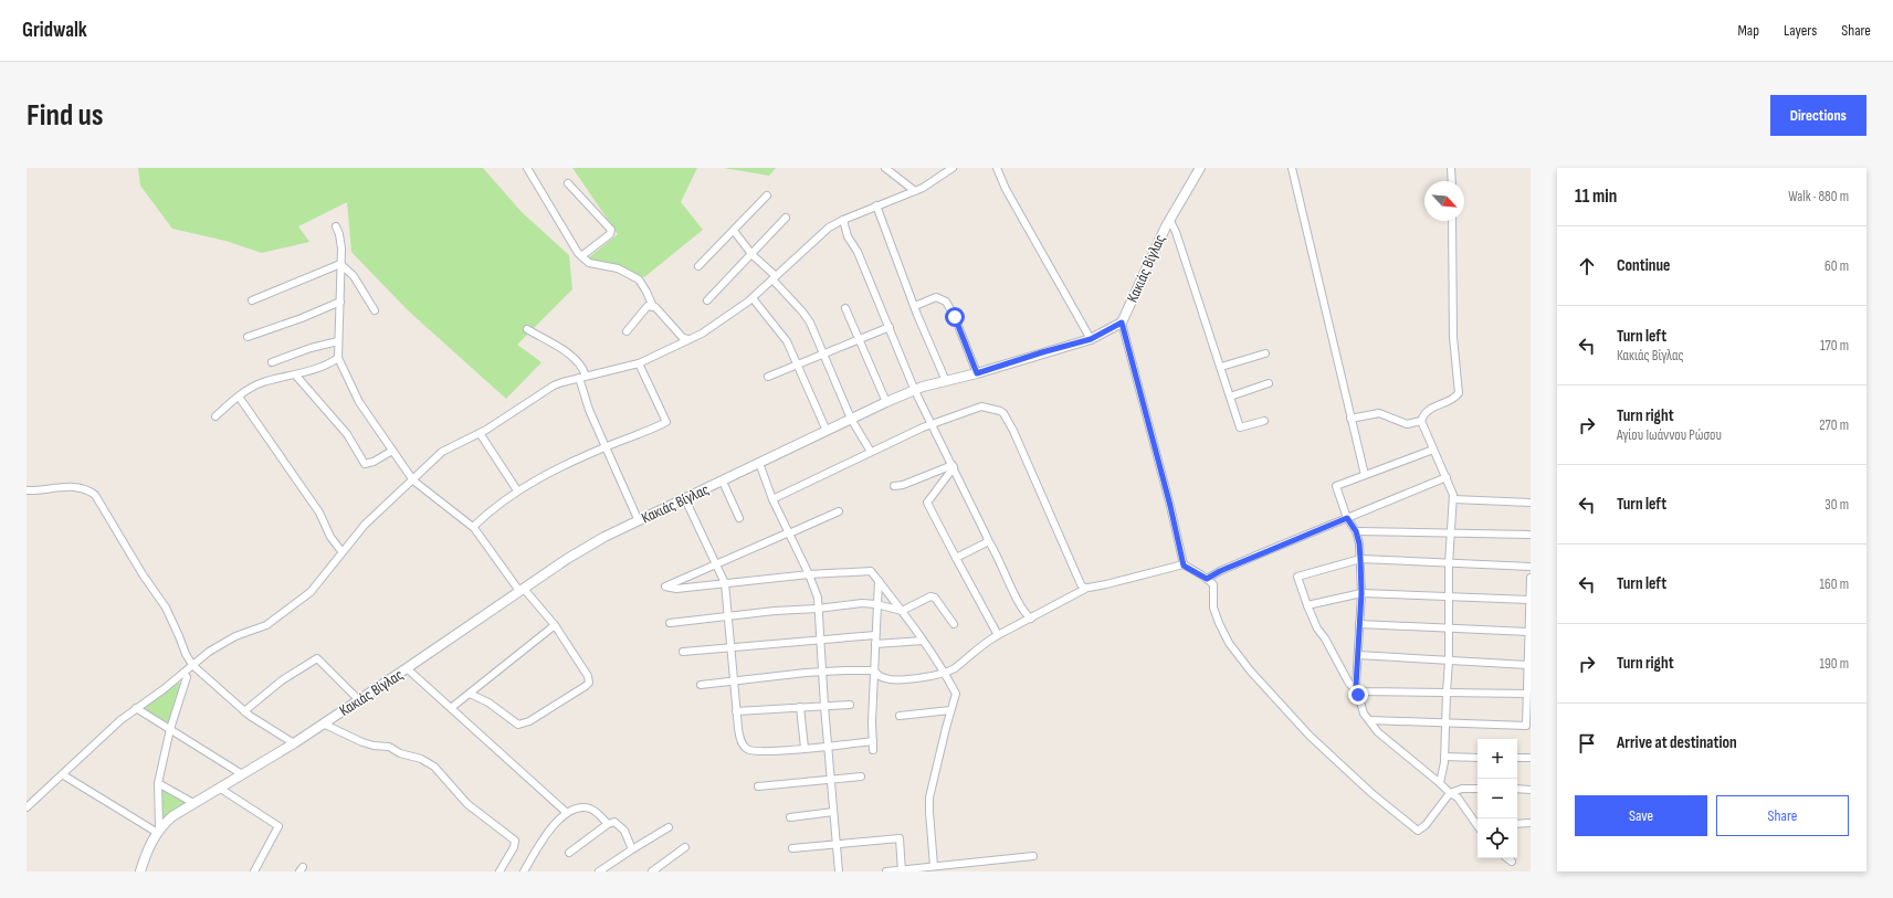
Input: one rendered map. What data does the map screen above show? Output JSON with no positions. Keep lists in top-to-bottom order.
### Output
{
  "streets": {
    "street": ["Κακιάς Βίγλας"]
  },
  "north": "bottom right",
  "page": {
    "header": "Gridwalk",
    "nav": ["Map", "Layers", "Share"],
    "buttons": [
      "Directions",
      ["Save", "Share"]
    ],
    "title": "Find us",
    "heading": ["11 min", "Walk · 880 m"],
    "list": [
      ["Continue", "60 m"],
      ["Turn left", "Κακιάς Βίγλας", "170 m"],
      ["Turn right", "Αγίου Ιωάννου Ρώσου", "270 m"],
      ["Turn left", "30 m"],
      ["Turn left", "160 m"],
      ["Turn right", "190 m"],
      "Arrive at destination"
    ],
    "map_buttons": ["+", "−"]
  }
}
